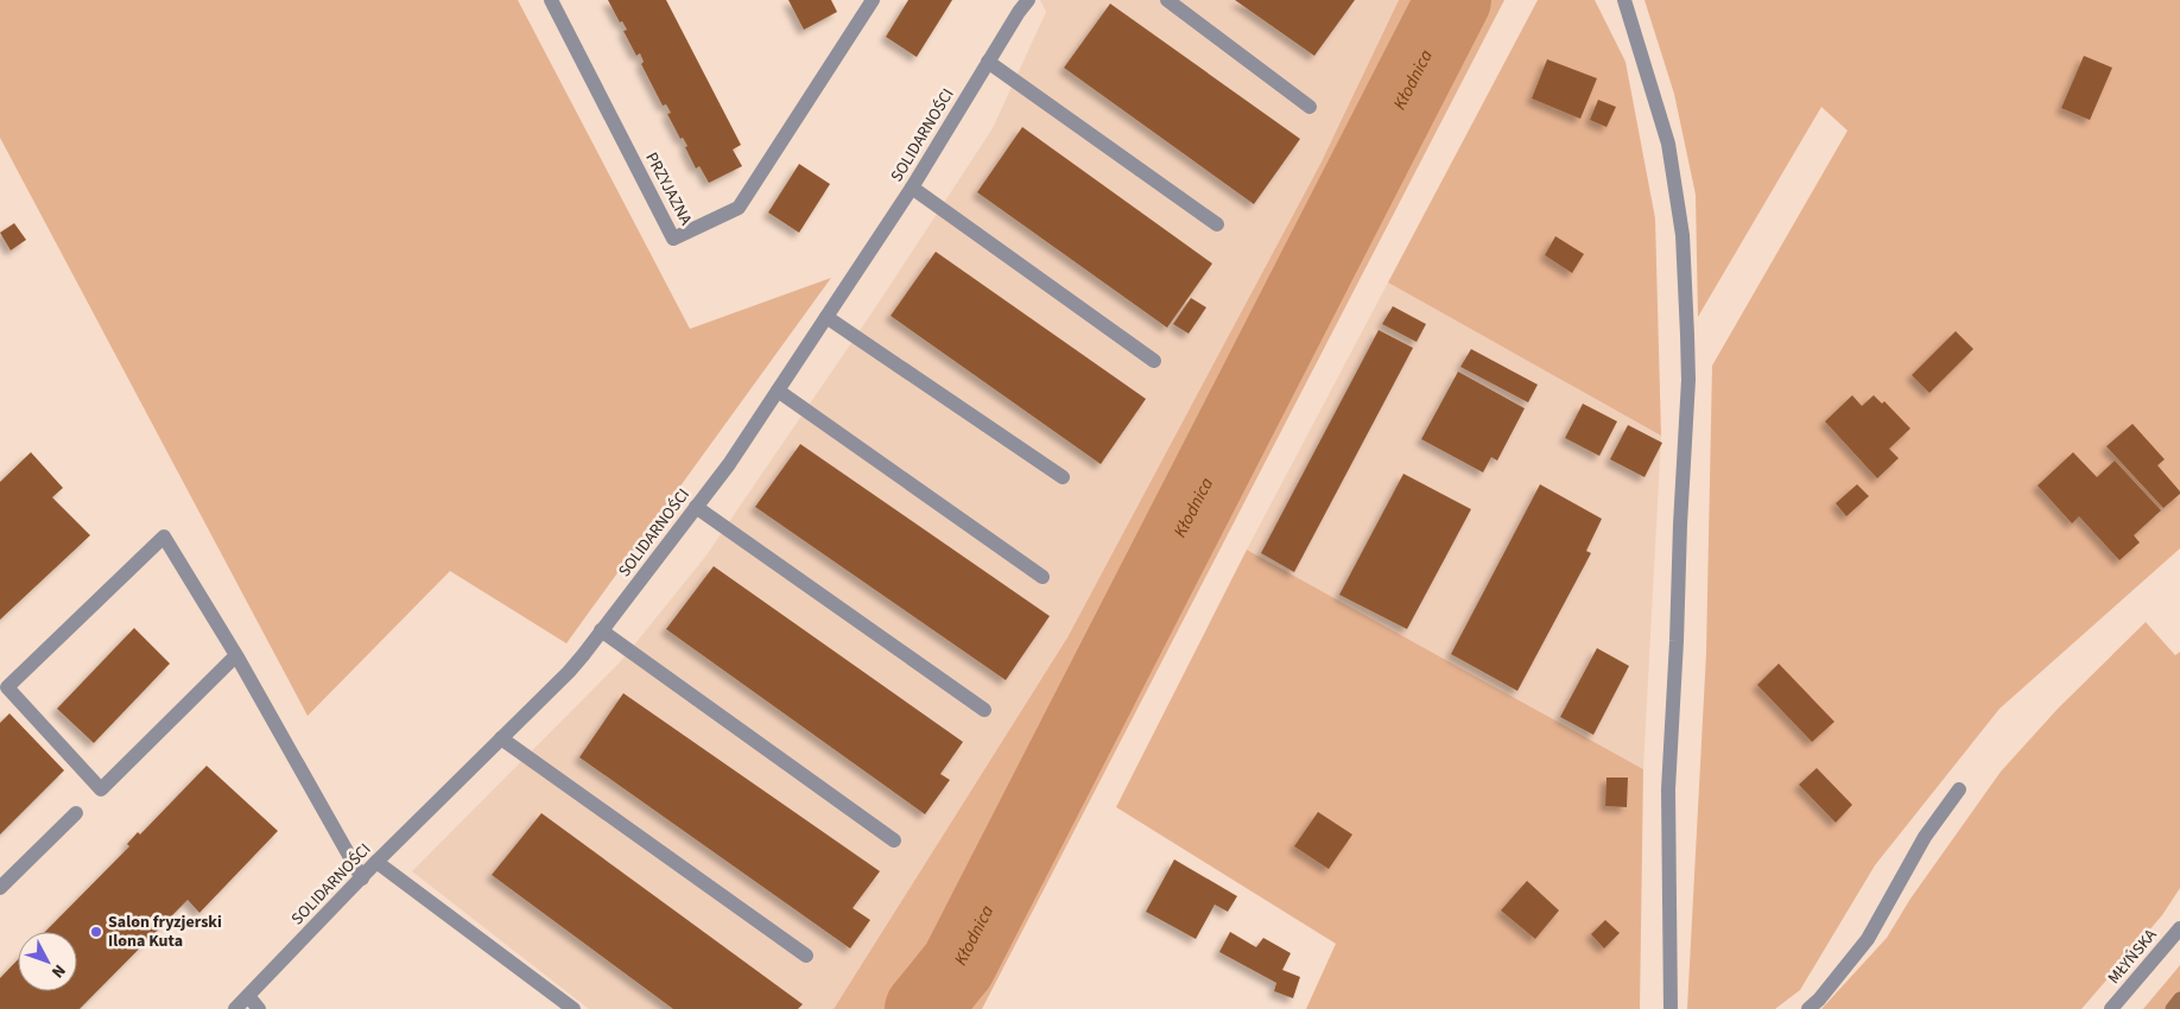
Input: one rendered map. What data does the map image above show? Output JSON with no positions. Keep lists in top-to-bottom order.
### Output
{
  "streets": {
    "street": ["SOLIDARNOŚCI", "PRZYJAZNA", "MŁYŃSKA"]
  },
  "water": ["Kłodnica"],
  "places": ["Salon fryzjerski Ilona Kuta"],
  "north": "bottom right"
}
